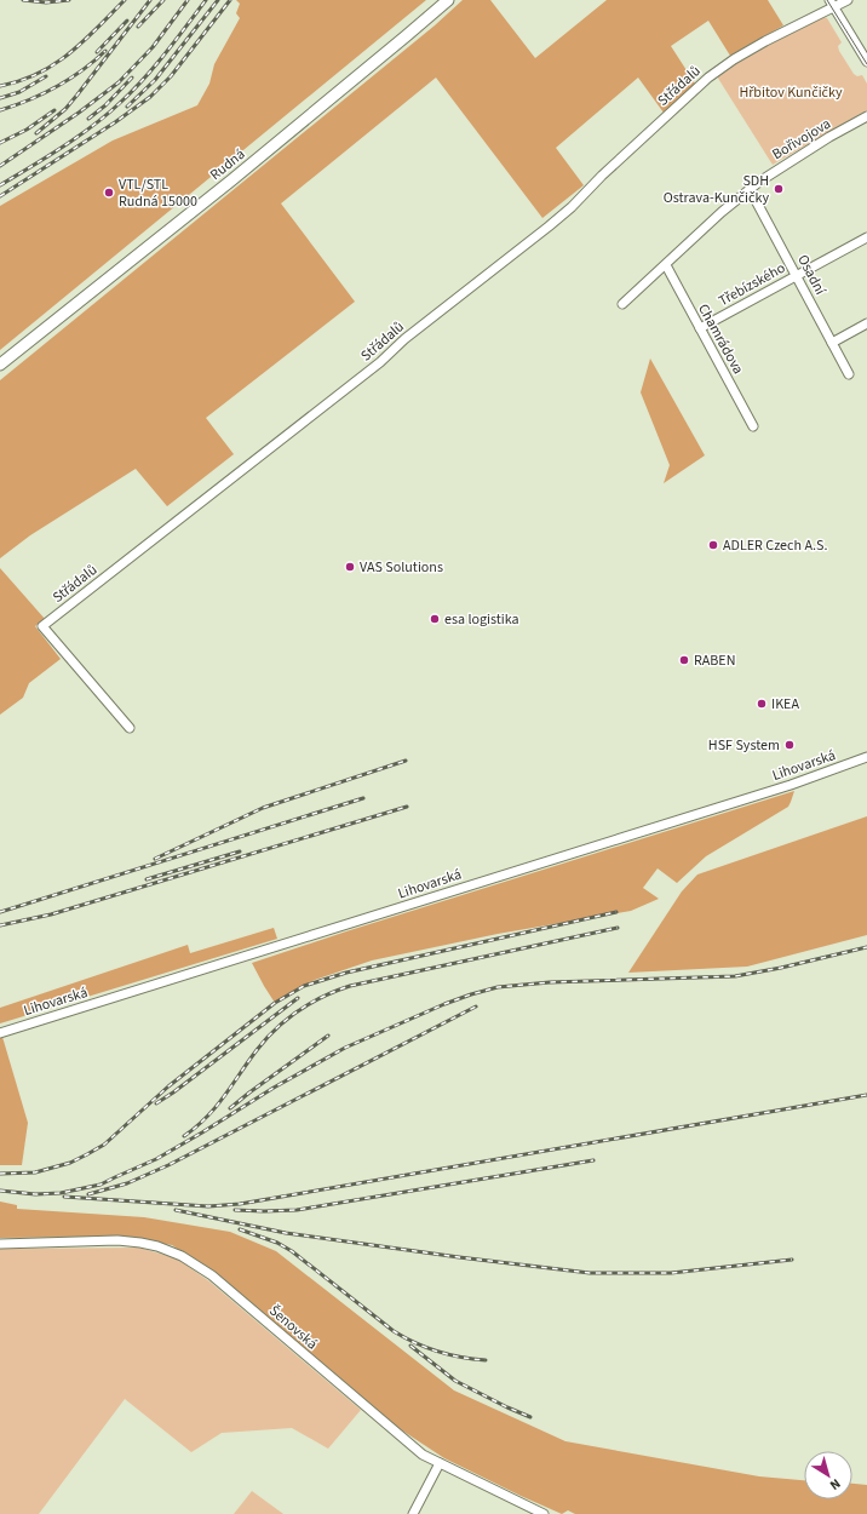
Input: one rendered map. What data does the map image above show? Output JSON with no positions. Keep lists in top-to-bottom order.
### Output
{
  "streets": {
    "main road": ["Rudná"],
    "street": [
      "Střádalů",
      "Bořivojova",
      "Osadní",
      "Třebízského",
      "Chamrádova",
      "Lihovarská",
      "Šenovská"
    ]
  },
  "crossings": [
    ["Bořivojova", "Osadní"],
    ["Bořivojova", "Chamrádova"],
    ["Osadní", "Třebízského"],
    ["Třebízského", "Chamrádova"]
  ],
  "parks": ["Hřbitov Kunčičky"],
  "places": [
    "SDH Ostrava-Kunčičky",
    "VTL/STL Rudná 15000",
    "ADLER Czech A.S.",
    "VAS Solutions",
    "esa logistika",
    "RABEN",
    "IKEA",
    "HSF System"
  ],
  "north": "bottom right"
}
